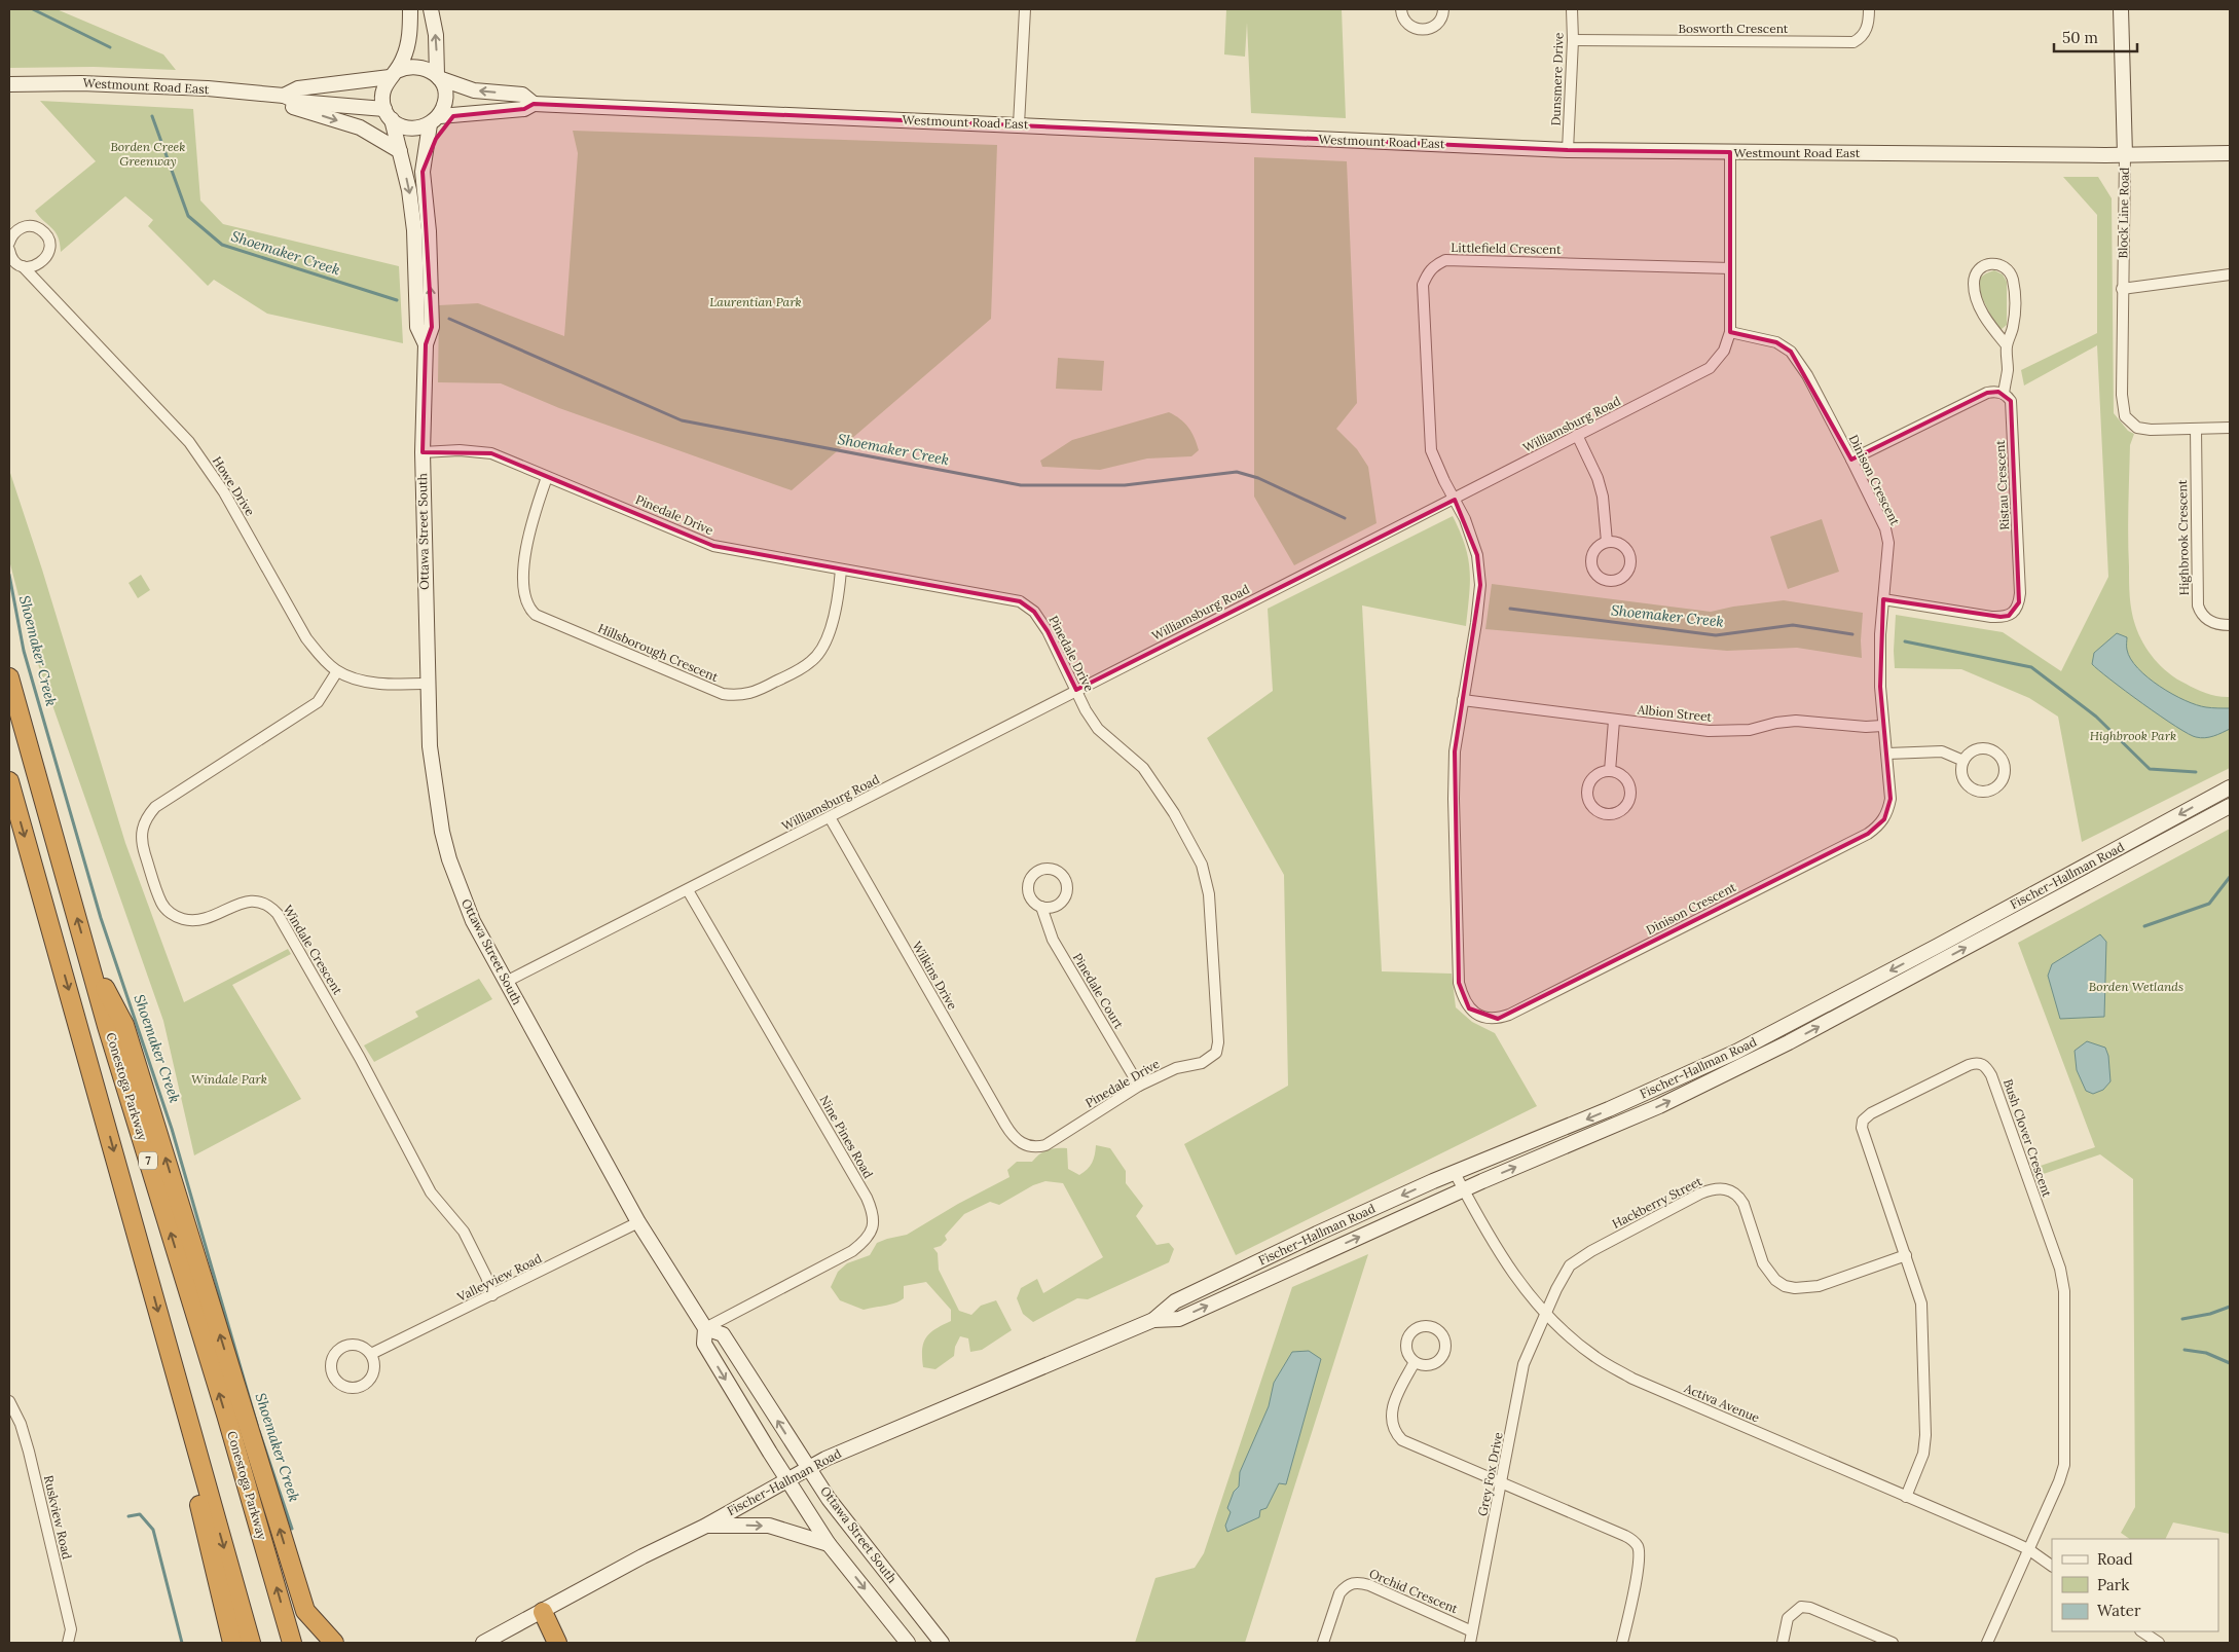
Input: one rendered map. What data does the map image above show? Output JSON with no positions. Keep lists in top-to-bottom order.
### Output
{
  "streets": {
    "highway": ["Conestoga Parkway", "7"],
    "main road": [
      "Westmount Road East",
      "Block Line Road",
      "Ottawa Street South",
      "Fischer-Hallman Road"
    ],
    "street": [
      "Bosworth Crescent",
      "Dunsmere Drive",
      "Littlefield Crescent",
      "Williamsburg Road",
      "Dinison Crescent",
      "Ristau Crescent",
      "Howe Drive",
      "Pinedale Drive",
      "Highbrook Crescent",
      "Hillsborough Crescent",
      "Albion Street",
      "Windale Crescent",
      "Wilkins Drive",
      "Pinedale Court",
      "Nine Pines Road",
      "Bush Clover Crescent",
      "Hackberry Street",
      "Valleyview Road",
      "Activa Avenue",
      "Grey Fox Drive",
      "Ruskview Road",
      "Orchid Crescent"
    ]
  },
  "crossings": [
    ["Bosworth Crescent", "Dunsmere Drive"],
    ["Dunsmere Drive", "Westmount Road East"],
    ["Westmount Road East", "Block Line Road"],
    ["Westmount Road East", "Williamsburg Road"],
    ["Block Line Road", "Highbrook Crescent"],
    ["Littlefield Crescent", "Williamsburg Road"],
    ["Littlefield Crescent", "Dinison Crescent"],
    ["Williamsburg Road", "Dinison Crescent"],
    ["Williamsburg Road", "Pinedale Drive"],
    ["Williamsburg Road", "Ottawa Street South"],
    ["Williamsburg Road", "Wilkins Drive"],
    ["Williamsburg Road", "Nine Pines Road"],
    ["Dinison Crescent", "Ristau Crescent"],
    ["Dinison Crescent", "Albion Street"],
    ["Howe Drive", "Ottawa Street South"],
    ["Howe Drive", "Windale Crescent"],
    ["Pinedale Drive", "Ottawa Street South"],
    ["Pinedale Drive", "Hillsborough Crescent"],
    ["Pinedale Drive", "Wilkins Drive"],
    ["Pinedale Drive", "Pinedale Court"],
    ["Ottawa Street South", "Fischer-Hallman Road"],
    ["Ottawa Street South", "Nine Pines Road"],
    ["Ottawa Street South", "Valleyview Road"],
    ["Fischer-Hallman Road", "Activa Avenue"],
    ["Windale Crescent", "Valleyview Road"],
    ["Bush Clover Crescent", "Hackberry Street"],
    ["Bush Clover Crescent", "Activa Avenue"],
    ["Hackberry Street", "Activa Avenue"],
    ["Hackberry Street", "Grey Fox Drive"],
    ["Activa Avenue", "Grey Fox Drive"],
    ["Grey Fox Drive", "Orchid Crescent"]
  ],
  "water": ["Shoemaker Creek"],
  "parks": [
    "Borden Creek Greenway",
    "Laurentian Park",
    "Highbrook Park",
    "Borden Wetlands",
    "Windale Park"
  ],
  "legend": ["Road", "Park", "Water"],
  "scale_bar": "50 m"
}
